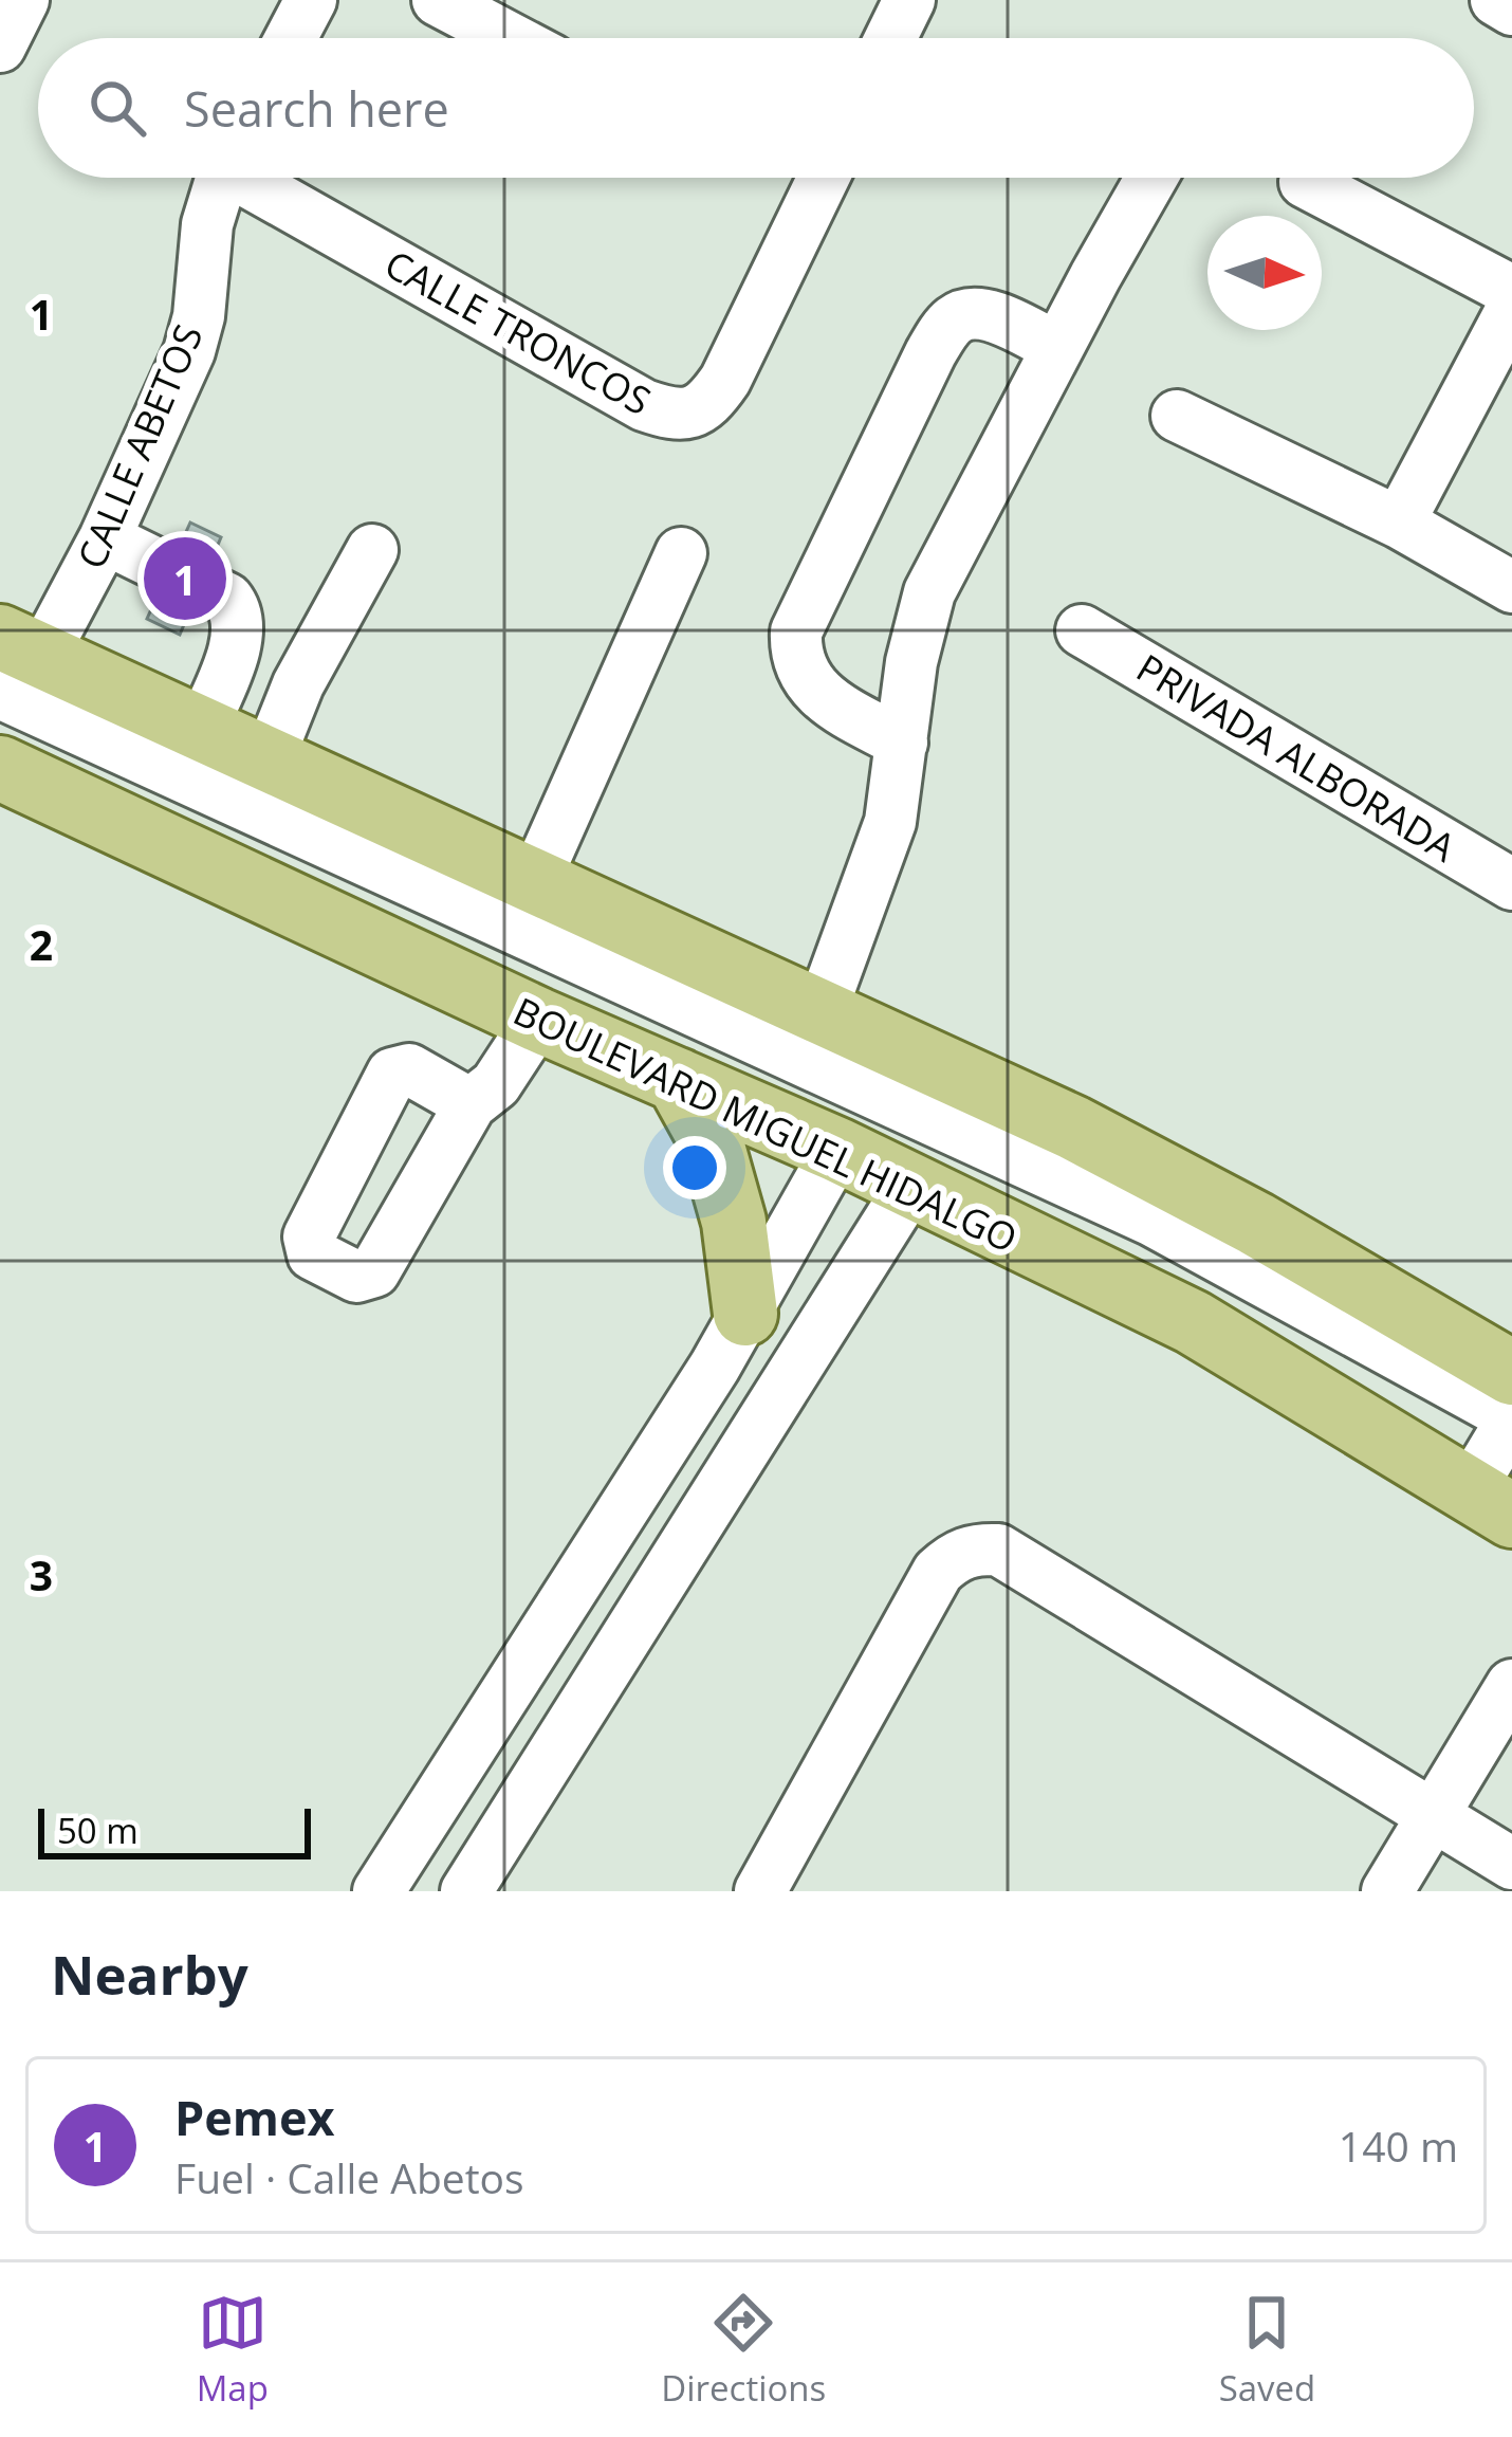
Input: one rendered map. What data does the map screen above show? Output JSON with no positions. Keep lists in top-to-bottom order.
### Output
{
  "streets": {
    "main road": ["BOULEVARD MIGUEL HIDALGO"],
    "street": ["CALLE TRONCOS", "CALLE ABETOS", "PRIVADA ALBORADA"]
  },
  "scale_bar": "50 m",
  "north": "right",
  "page": {
    "search": "Search here",
    "pins": "1",
    "scale": "50 m",
    "heading": "Nearby",
    "list": [
      {
        "mark": "1",
        "name": "Pemex",
        "note": "Fuel · Calle Abetos",
        "value": "140 m"
      }
    ],
    "nav": ["Map", "Directions", "Saved"]
  },
  "grid": {
    "rows": ["1", "2", "3"]
  }
}
